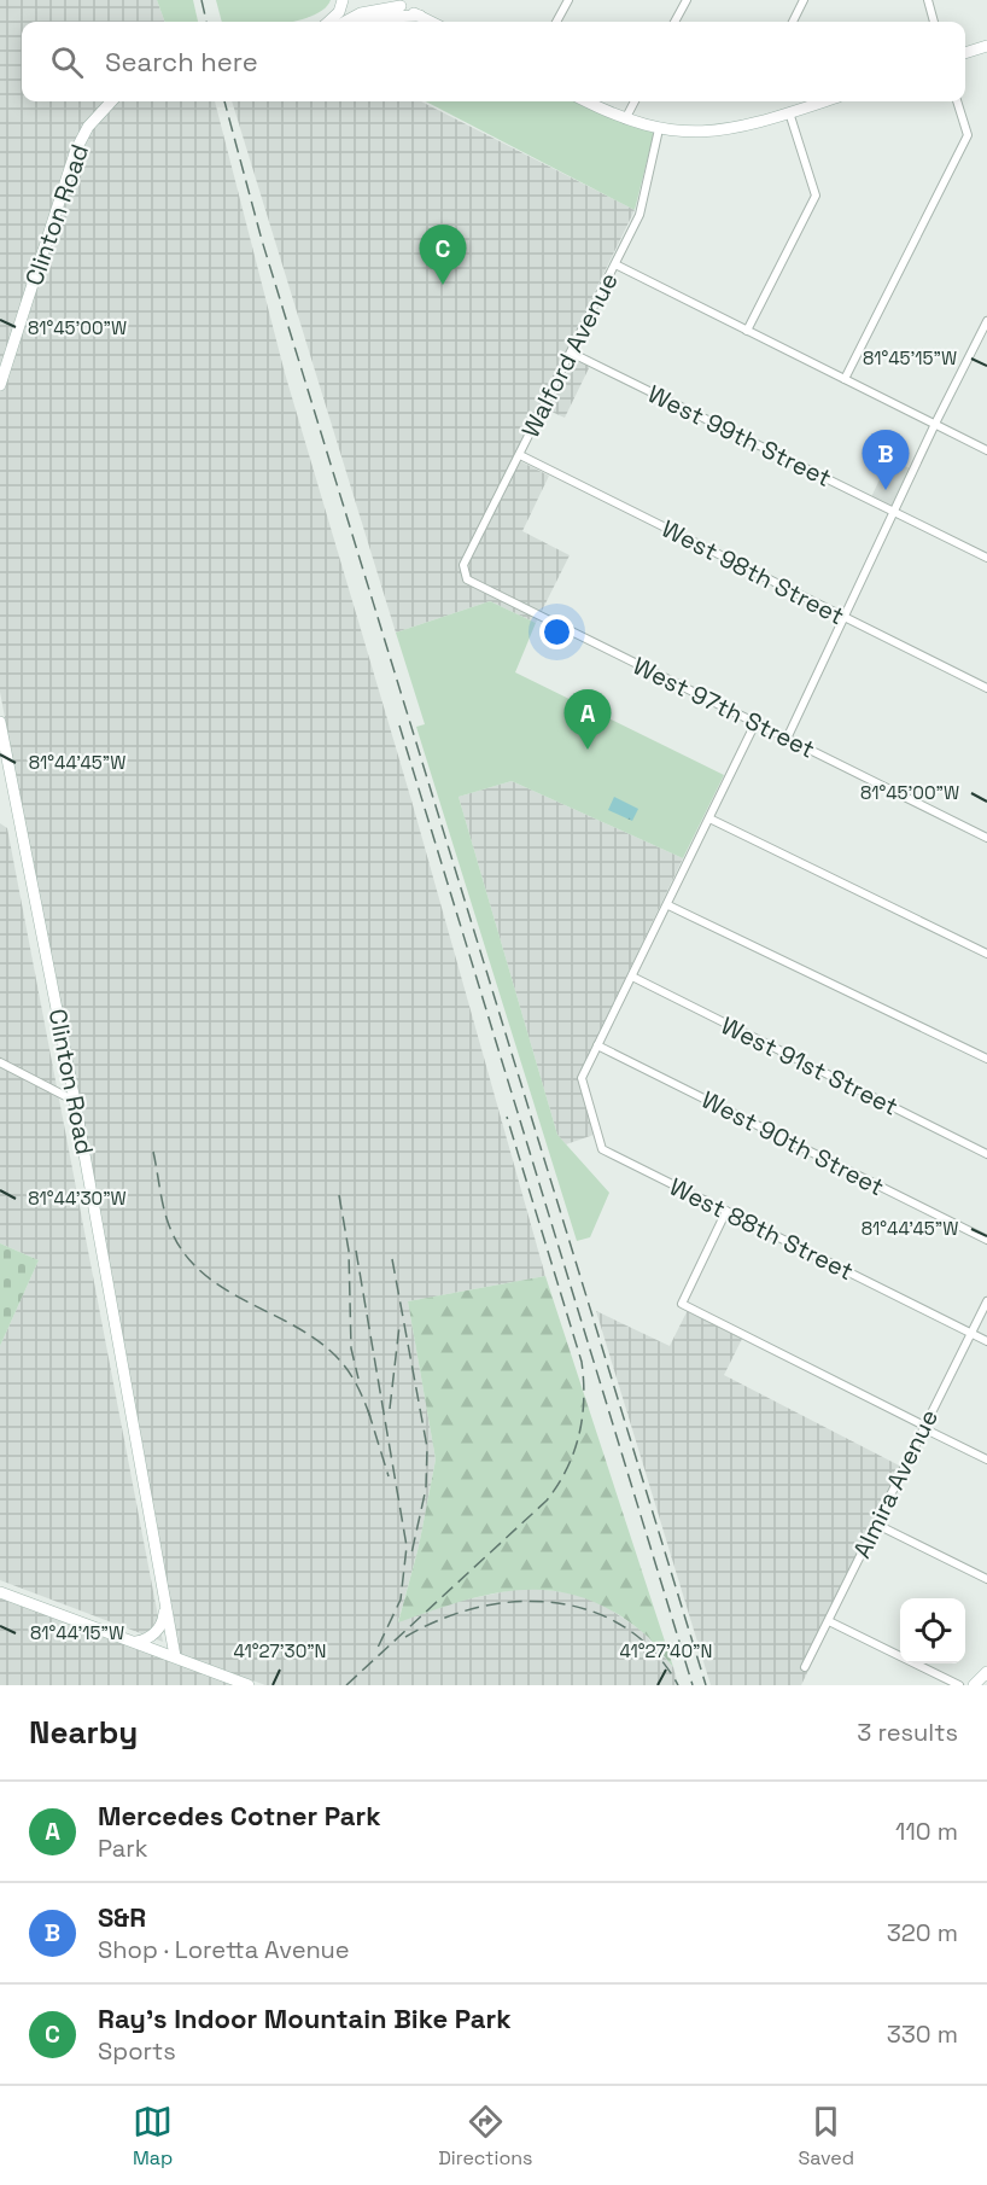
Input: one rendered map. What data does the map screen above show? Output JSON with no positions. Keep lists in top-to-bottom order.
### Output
{
  "streets": {
    "street": [
      "Clinton Road",
      "Walford Avenue",
      "West 99th Street",
      "West 98th Street",
      "West 97th Street",
      "West 91st Street",
      "West 90th Street",
      "West 88th Street",
      "Almira Avenue"
    ]
  },
  "crossings": [
    ["Walford Avenue", "West 99th Street"],
    ["Walford Avenue", "West 98th Street"],
    ["Walford Avenue", "West 97th Street"],
    ["West 90th Street", "West 88th Street"],
    ["West 88th Street", "Almira Avenue"]
  ],
  "page": {
    "search": "Search here",
    "pins": ["C", "B", "A"],
    "heading": ["Nearby", "3 results"],
    "list": [
      {
        "mark": "A",
        "name": "Mercedes Cotner Park",
        "note": "Park",
        "value": "110 m"
      },
      {
        "mark": "B",
        "name": "S&R",
        "note": "Shop · Loretta Avenue",
        "value": "320 m"
      },
      {
        "mark": "C",
        "name": "Ray's Indoor Mountain Bike Park",
        "note": "Sports",
        "value": "330 m"
      }
    ],
    "nav": ["Map", "Directions", "Saved"]
  },
  "coordinates": [
    "81°45'00\"W",
    "81°45'15\"W",
    "81°44'45\"W",
    "81°44'30\"W",
    "81°44'15\"W",
    "41°27'30\"N",
    "41°27'40\"N"
  ]
}
